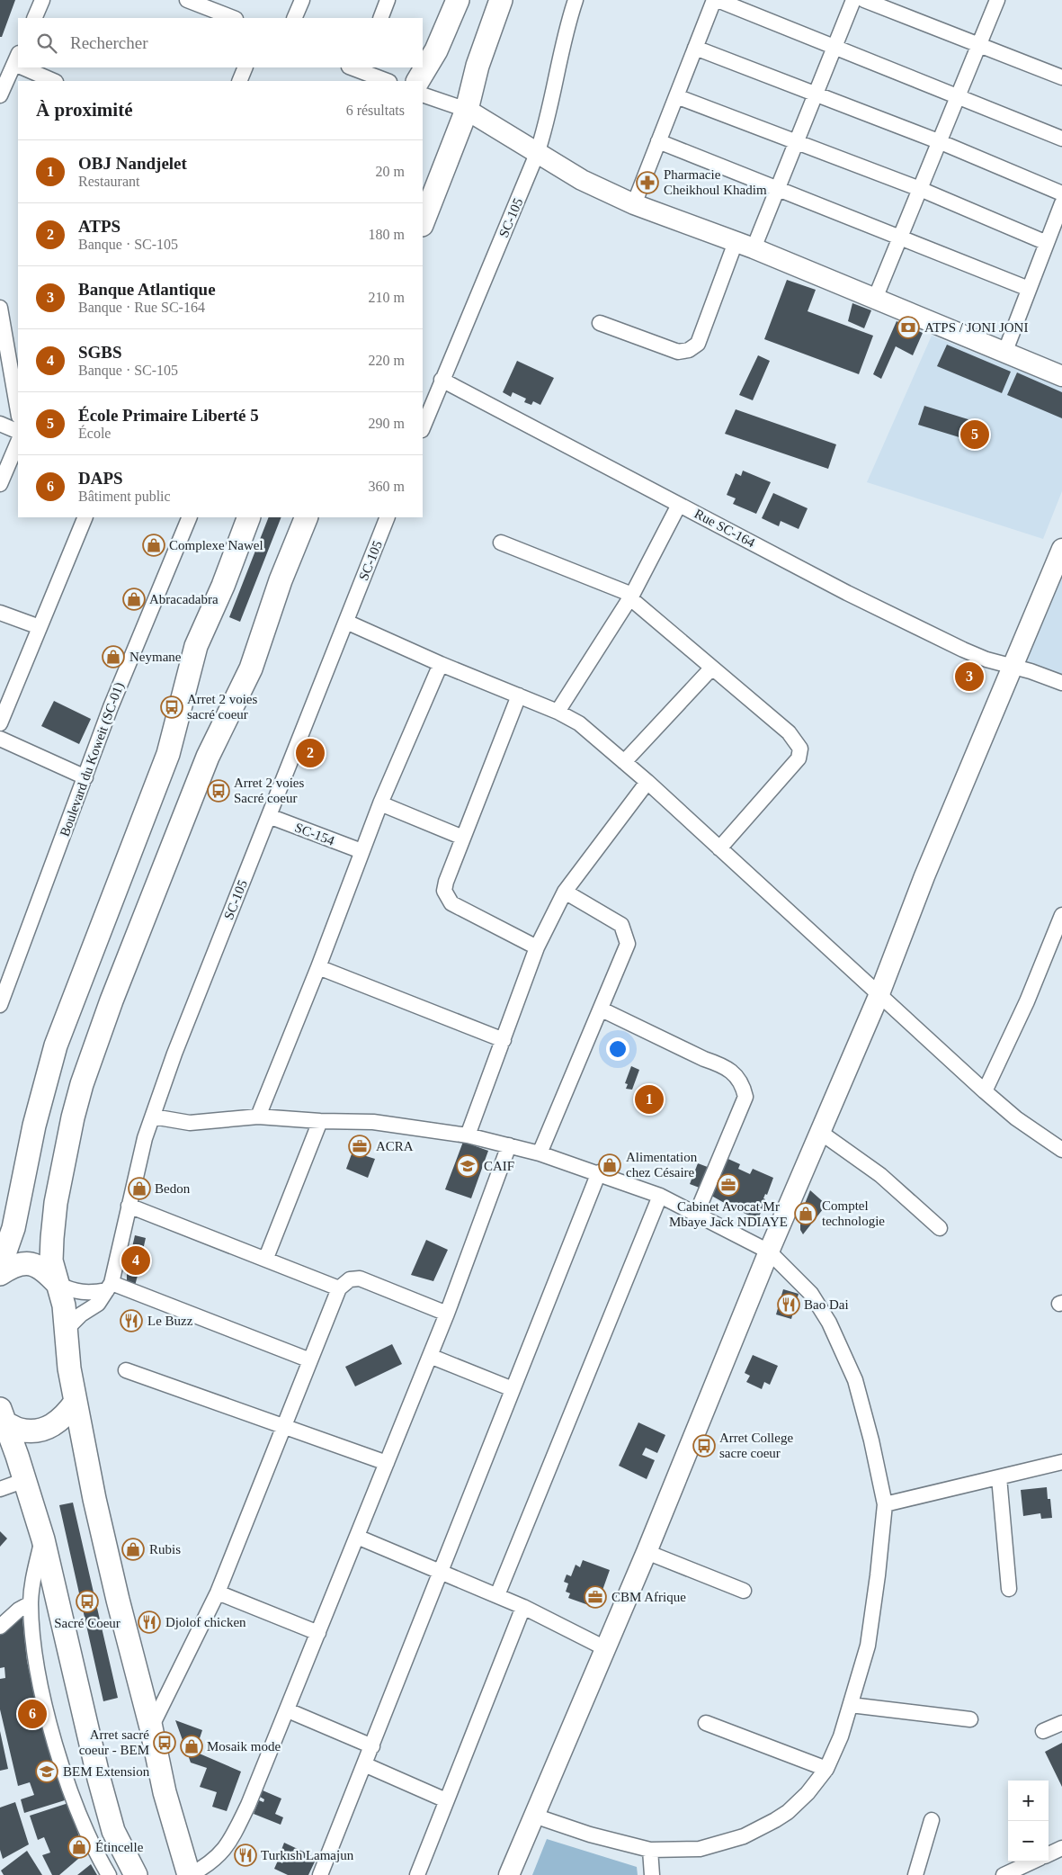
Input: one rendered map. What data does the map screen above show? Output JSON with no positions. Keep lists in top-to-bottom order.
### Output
{
  "streets": {
    "street": [
      "SC-105",
      "Rue SC-164",
      "Boulevard du Koweit (SC-01)",
      "SC-154"
    ]
  },
  "crossings": [
    ["SC-105", "Rue SC-164"],
    ["SC-105", "SC-154"]
  ],
  "places": {
    "pharmacy": ["Pharmacie Cheikhoul Khadim"],
    "bank": ["ATPS / JONI JONI"],
    "shop": [
      "Complexe Nawel",
      "Abracadabra",
      "Neymane",
      "Alimentation chez Césaire",
      "Bedon",
      "Comptel technologie",
      "Rubis",
      "Mosaik mode",
      "Étincelle"
    ],
    "bus stop": [
      "Arret 2 voies sacré coeur",
      "Arret 2 voies Sacré coeur",
      "Arret College sacre coeur",
      "Sacré Coeur",
      "Arret sacré coeur - BEM"
    ],
    "office": ["ACRA", "Cabinet Avocat Mr Mbaye Jack NDIAYE", "CBM Afrique"],
    "school or university": ["CAIF", "BEM Extension"],
    "restaurant": [
      "Bao Dai",
      "Le Buzz",
      "Djolof chicken",
      "Turkısh Lamajun"
    ]
  },
  "page": {
    "search": "Rechercher",
    "heading": ["À proximité", "6 résultats"],
    "list": [
      {
        "mark": "1",
        "name": "OBJ Nandjelet",
        "note": "Restaurant",
        "value": "20 m"
      },
      {
        "mark": "2",
        "name": "ATPS",
        "note": "Banque · SC-105",
        "value": "180 m"
      },
      {
        "mark": "3",
        "name": "Banque Atlantique",
        "note": "Banque · Rue SC-164",
        "value": "210 m"
      },
      {
        "mark": "4",
        "name": "SGBS",
        "note": "Banque · SC-105",
        "value": "220 m"
      },
      {
        "mark": "5",
        "name": "École Primaire Liberté 5",
        "note": "École",
        "value": "290 m"
      },
      {
        "mark": "6",
        "name": "DAPS",
        "note": "Bâtiment public",
        "value": "360 m"
      }
    ],
    "pins": [
      "5",
      "3",
      "2",
      "1",
      "4",
      "6"
    ],
    "map_buttons": ["+", "−"]
  }
}
